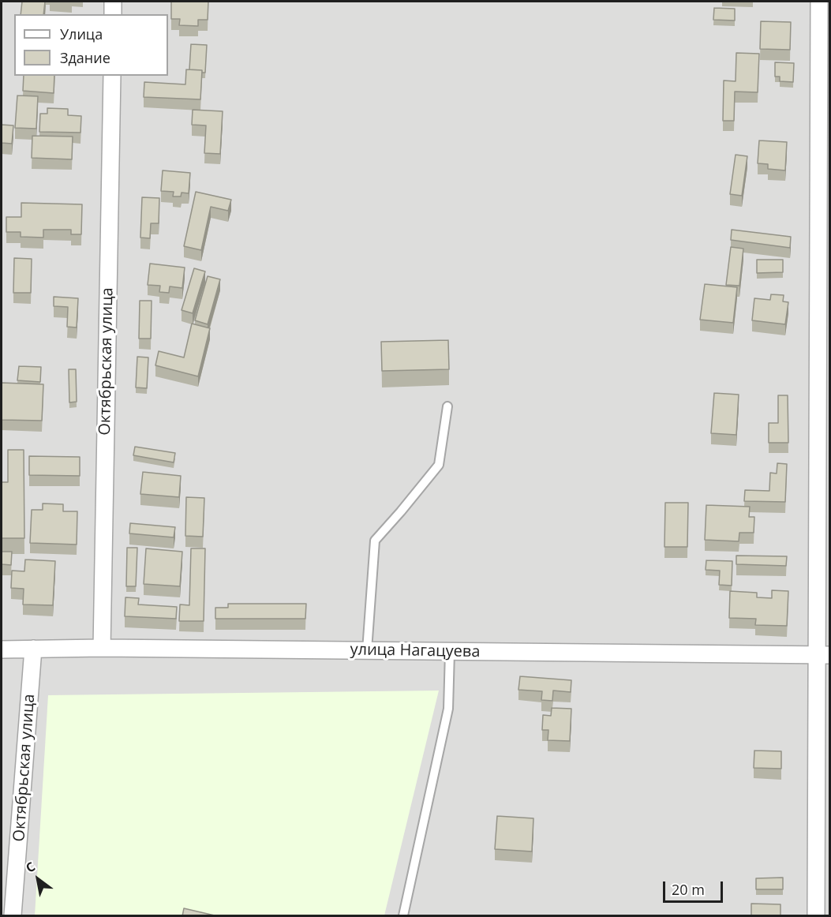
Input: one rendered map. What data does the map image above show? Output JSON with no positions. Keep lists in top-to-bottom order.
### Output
{
  "streets": {
    "street": ["Октябрьская улица", "улица Нагацуева"]
  },
  "crossings": [
    ["Октябрьская улица", "улица Нагацуева"]
  ],
  "legend": ["Улица", "Здание"],
  "scale_bar": "20 m",
  "north": "top left"
}
